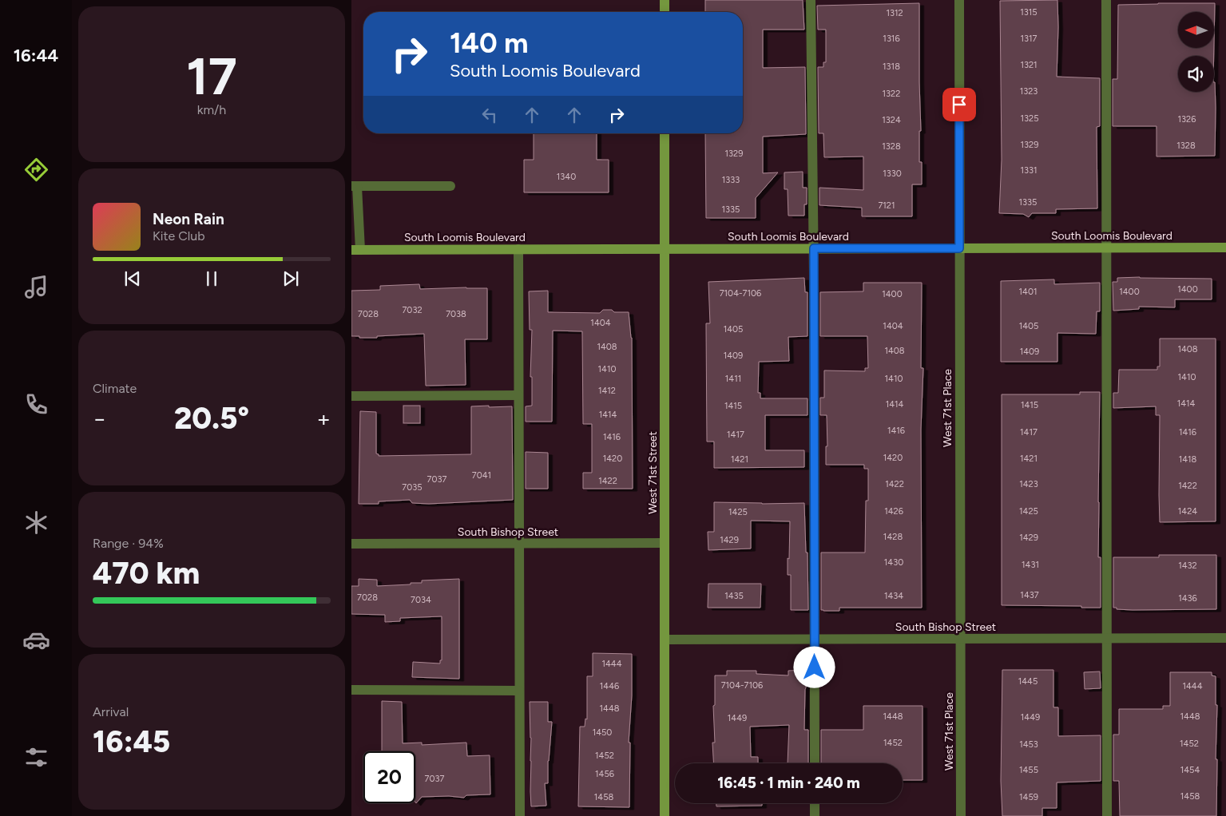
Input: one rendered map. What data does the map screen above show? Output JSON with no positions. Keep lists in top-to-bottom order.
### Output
{
  "streets": {
    "street": [
      "South Loomis Boulevard",
      "West 71st Place",
      "West 71st Street",
      "South Bishop Street"
    ]
  },
  "crossings": [
    ["South Loomis Boulevard", "West 71st Place"],
    ["South Loomis Boulevard", "West 71st Street"],
    ["West 71st Place", "South Bishop Street"],
    ["West 71st Street", "South Bishop Street"]
  ],
  "house_numbers": [
    "1315",
    "1312",
    "1316",
    "1317",
    "1321",
    "1318",
    "1323",
    "1322",
    "1325",
    "1326",
    "1324",
    "1329",
    "1328",
    "1328",
    "1329",
    "1331",
    "1330",
    "1340",
    "1333",
    "1335",
    "7121",
    "1335",
    "1400",
    "1401",
    "1400",
    "7104-7106",
    "1400",
    "7032",
    "7028",
    "7038",
    "1404",
    "1404",
    "1405",
    "1405",
    "1408",
    "1408",
    "1408",
    "1409",
    "1409",
    "1410",
    "1410",
    "1411",
    "1410",
    "1412",
    "1414",
    "1414",
    "1415",
    "1415",
    "1414",
    "1416",
    "1417",
    "1416",
    "1417",
    "1416",
    "1420",
    "1420",
    "1421",
    "1421",
    "1418",
    "7041",
    "7037",
    "1422",
    "1422",
    "1423",
    "1422",
    "7035",
    "1426",
    "1425",
    "1424",
    "1425",
    "1428",
    "1429",
    "1429",
    "1430",
    "1431",
    "1432",
    "1437",
    "1435",
    "1434",
    "7028",
    "1436",
    "7034",
    "1444",
    "1445",
    "7104-7106",
    "1446",
    "1444",
    "1448",
    "1448",
    "1448",
    "1449",
    "1449",
    "1450",
    "1452",
    "1452",
    "1453",
    "1452",
    "1455",
    "1454",
    "1456",
    "7037",
    "1458",
    "1458",
    "1459"
  ],
  "north": "left",
  "page": {
    "tabs": "16:44",
    "tile": [
      ["17", "km/h"],
      "Climate",
      ["Range · 94%", "470 km"],
      ["Arrival", "16:45"]
    ],
    "turn": ["140 m", "South Loomis Boulevard"],
    "song": ["Neon Rain", "Kite Club"],
    "heat": ["−", "20.5°", "+"],
    "limit": "20",
    "trip": "16:45 · 1 min · 240 m"
  }
}
